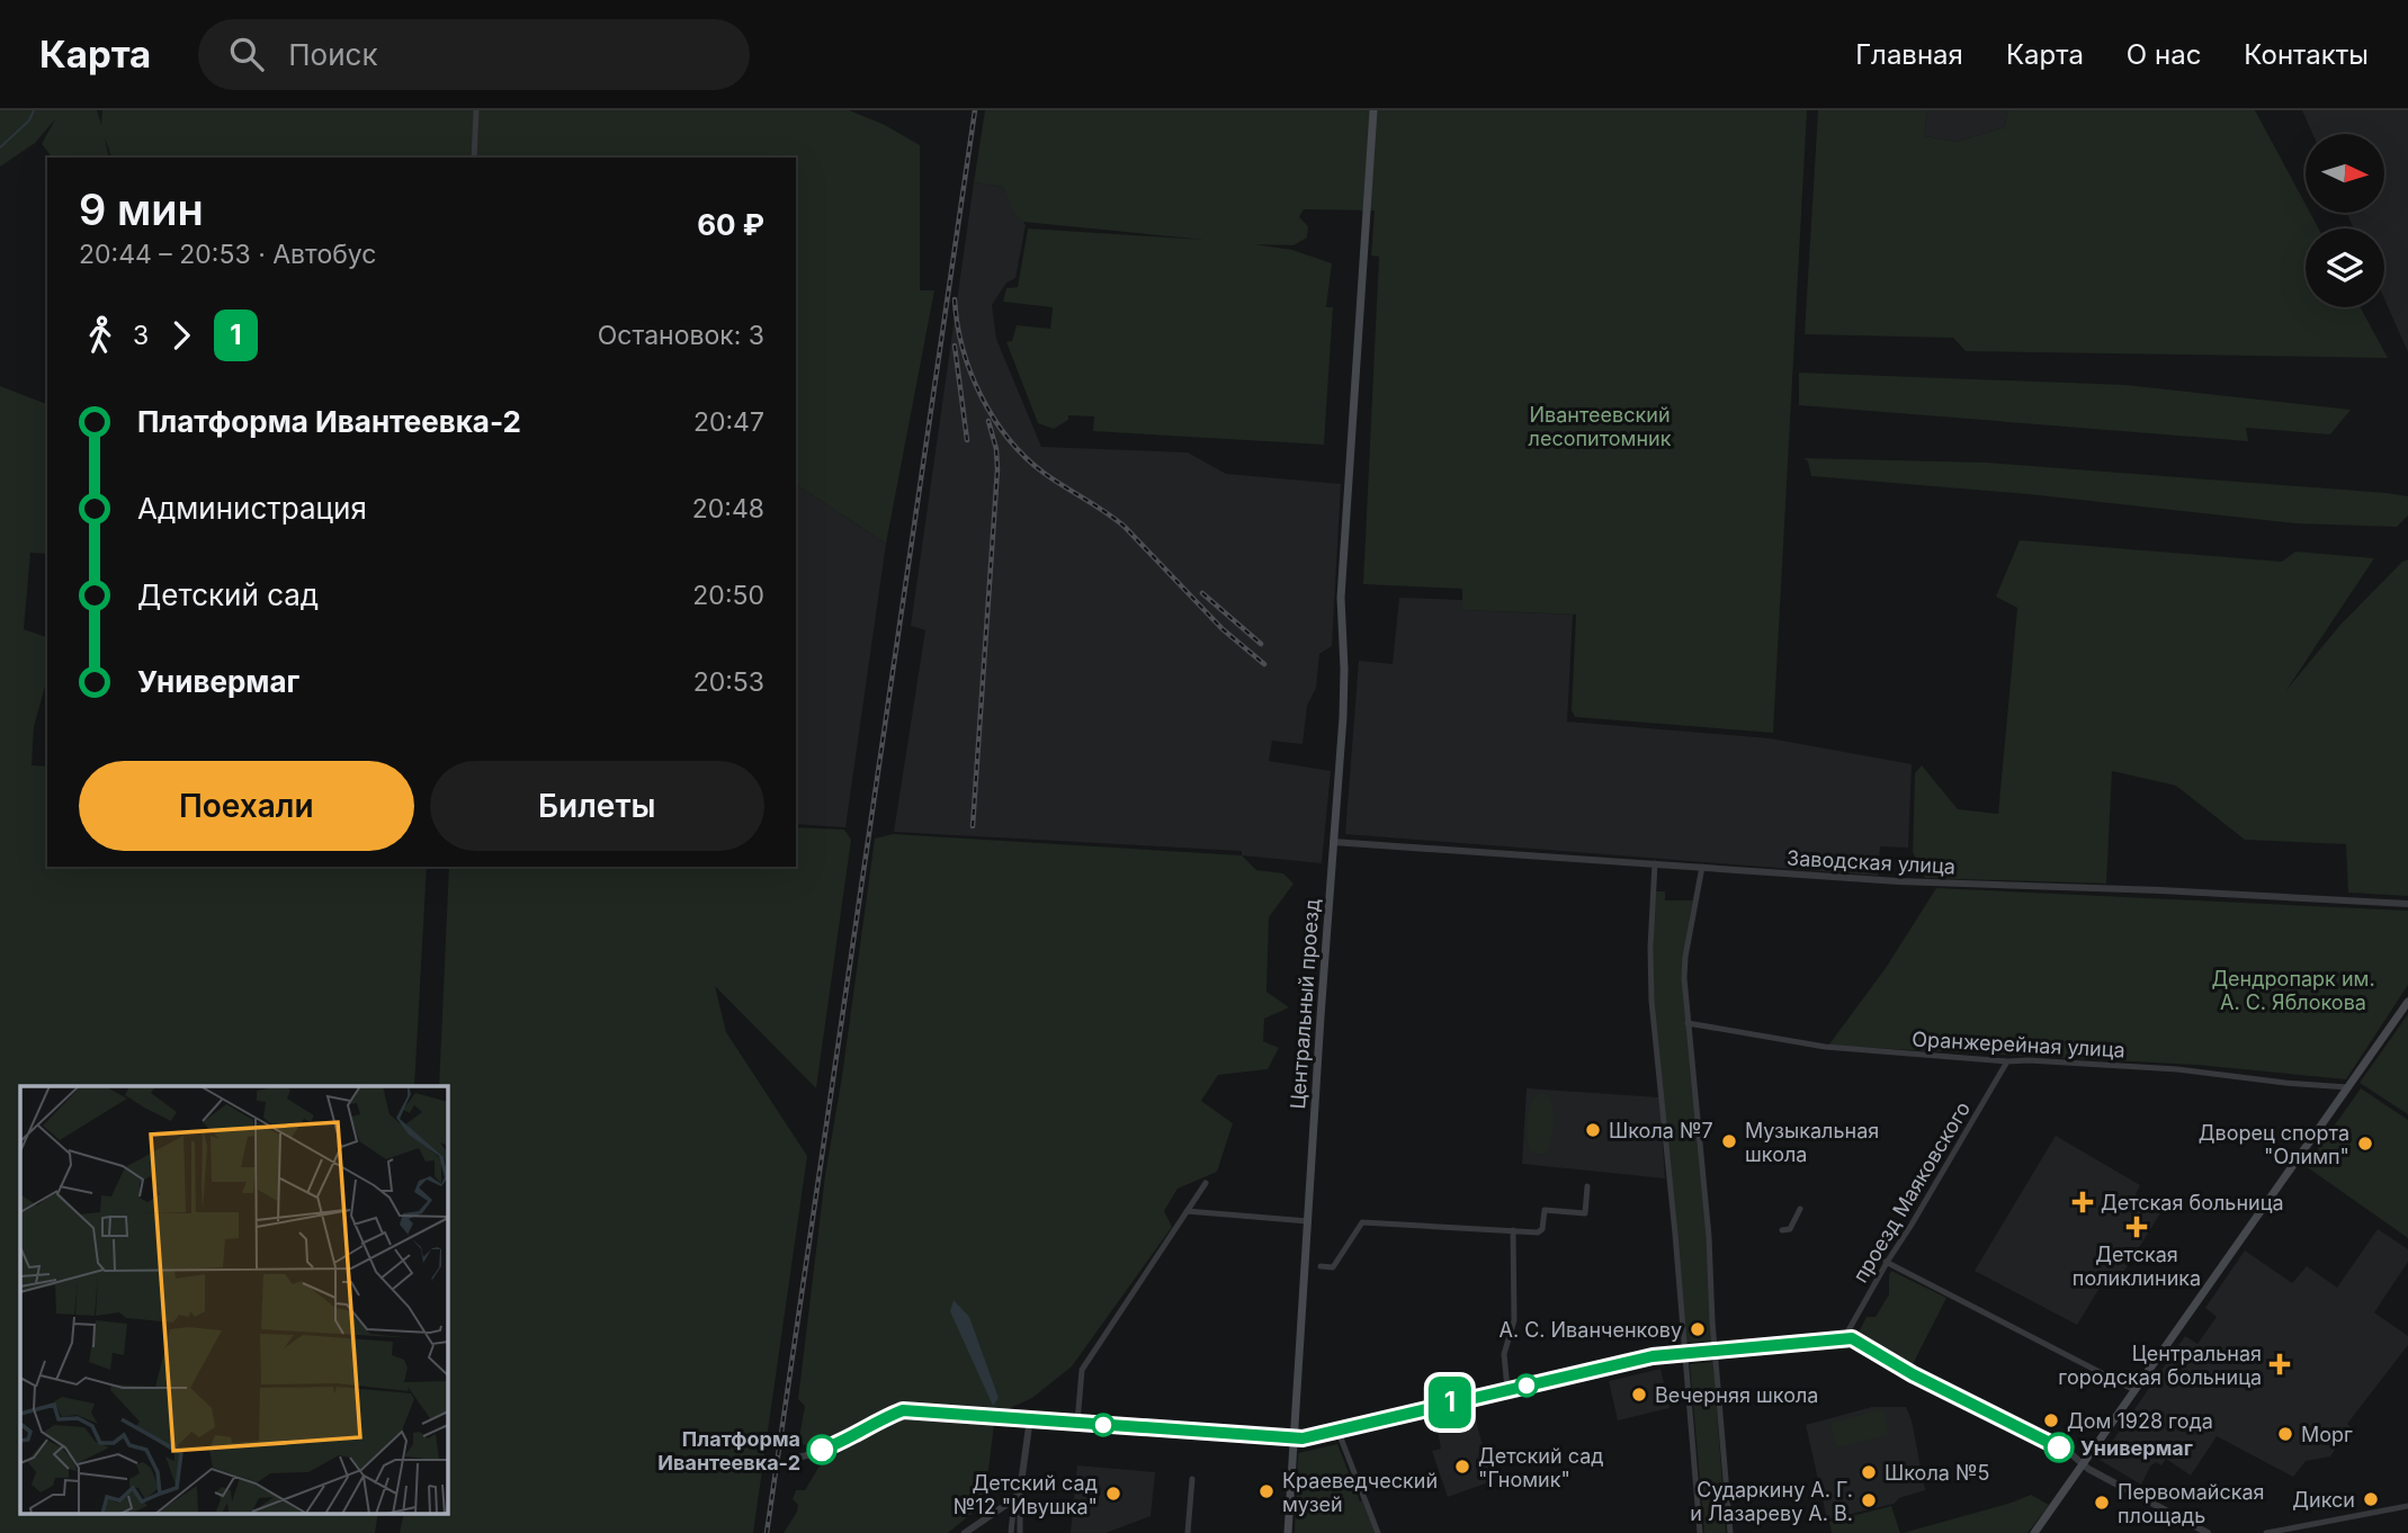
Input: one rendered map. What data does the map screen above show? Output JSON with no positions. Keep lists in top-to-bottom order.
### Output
{
  "streets": {
    "main road": ["Центральный проезд"],
    "street": ["Заводская улица", "Оранжерейная улица", "проезд Маяковского"]
  },
  "crossings": [
    ["Заводская улица", "Центральный проезд"],
    ["Оранжерейная улица", "проезд Маяковского"]
  ],
  "parks": ["Ивантеевский лесопитомник", "Дендропарк им. А. С. Яблокова"],
  "places": {
    "other": [
      "Школа №7",
      "Музыкальная школа",
      "Дворец спорта \"Олимп\"",
      "А. С. Иванченкову",
      "Вечерняя школа",
      "Дом 1928 года",
      "Морг",
      "Универмаг",
      "Платформа Ивантеевка-2",
      "Детский сад \"Гномик\"",
      "Школа №5",
      "Краеведческий музей",
      "Детский сад №12 \"Ивушка\"",
      "Дикси",
      "Сударкину А. Г. и Лазареву А. В.",
      "Первомайская площадь"
    ],
    "health": ["Детская больница", "Детская поликлиника", "Центральная городская больница"]
  },
  "lines": ["bus line 1"],
  "north": "right",
  "page": {
    "header": "Карта",
    "search": "Поиск",
    "nav": [
      "Главная",
      "Карта",
      "О нас",
      "Контакты"
    ],
    "on_map": "1",
    "heading": ["9 мин", "20:44 – 20:53 · Автобус", "60 ₽"],
    "legs": ["3", "1", "Остановок: 3"],
    "list": [
      {
        "name": "Платформа Ивантеевка-2",
        "value": "20:47"
      },
      {
        "name": "Администрация",
        "value": "20:48"
      },
      {
        "name": "Детский сад",
        "value": "20:50"
      },
      {
        "name": "Универмаг",
        "value": "20:53"
      }
    ],
    "buttons": ["Поехали", "Билеты"]
  }
}
